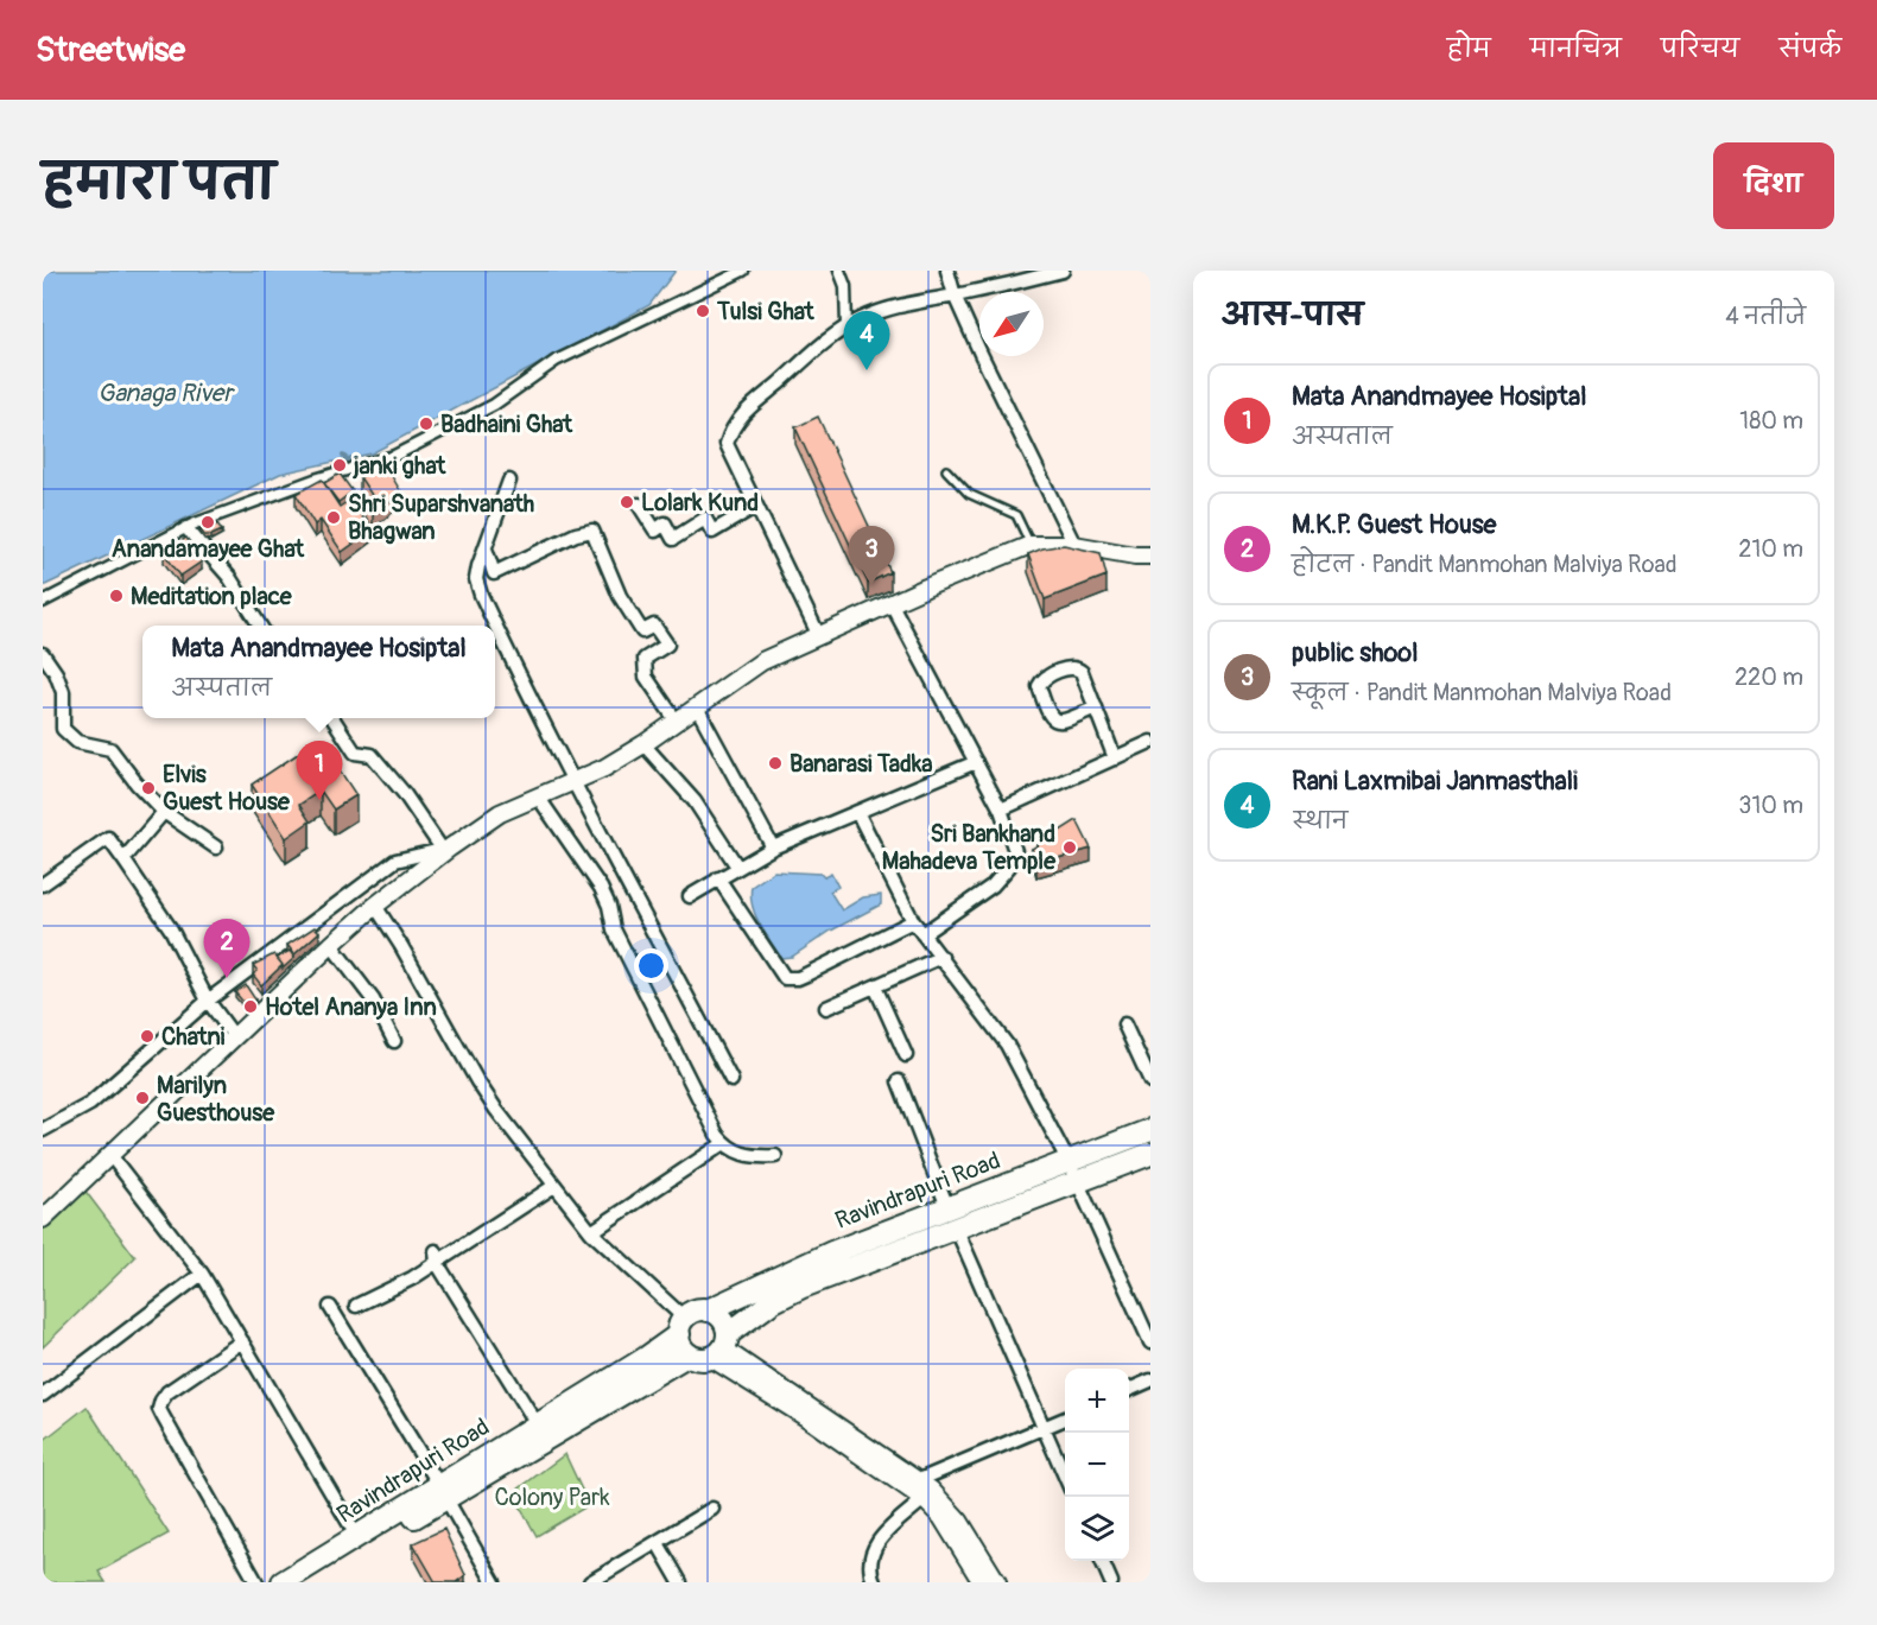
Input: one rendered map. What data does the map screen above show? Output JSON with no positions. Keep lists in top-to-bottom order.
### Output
{
  "streets": {
    "main road": ["Ravindrapuri Road"]
  },
  "water": ["Ganaga River"],
  "parks": ["Colony Park"],
  "places": [
    "Tulsi Ghat",
    "Badhaini Ghat",
    "janki ghat",
    "Lolark Kund",
    "Shri Suparshvanath Bhagwan",
    "Anandamayee Ghat",
    "Meditation place",
    "Banarasi Tadka",
    "Elvis Guest House",
    "Sri Bankhand Mahadeva Temple",
    "Hotel Ananya Inn",
    "Chatni",
    "Marilyn Guesthouse"
  ],
  "north": "bottom left",
  "page": {
    "header": "Streetwise",
    "nav": [
      "होम",
      "मानचित्र",
      "परिचय",
      "संपर्क"
    ],
    "title": "हमारा पता",
    "buttons": "दिशा",
    "heading": ["आस-पास", "4 नतीजे"],
    "pins": [
      "4",
      "3",
      "1",
      "2"
    ],
    "list": [
      {
        "mark": "1",
        "name": "Mata Anandmayee Hosiptal",
        "note": "अस्पताल",
        "value": "180 m"
      },
      {
        "mark": "2",
        "name": "M.K.P. Guest House",
        "note": "होटल · Pandit Manmohan Malviya Road",
        "value": "210 m"
      },
      {
        "mark": "3",
        "name": "public shool",
        "note": "स्कूल · Pandit Manmohan Malviya Road",
        "value": "220 m"
      },
      {
        "mark": "4",
        "name": "Rani Laxmibai Janmasthali",
        "note": "स्थान",
        "value": "310 m"
      }
    ],
    "popup": ["Mata Anandmayee Hosiptal", "अस्पताल"],
    "map_buttons": ["+", "−"]
  }
}
